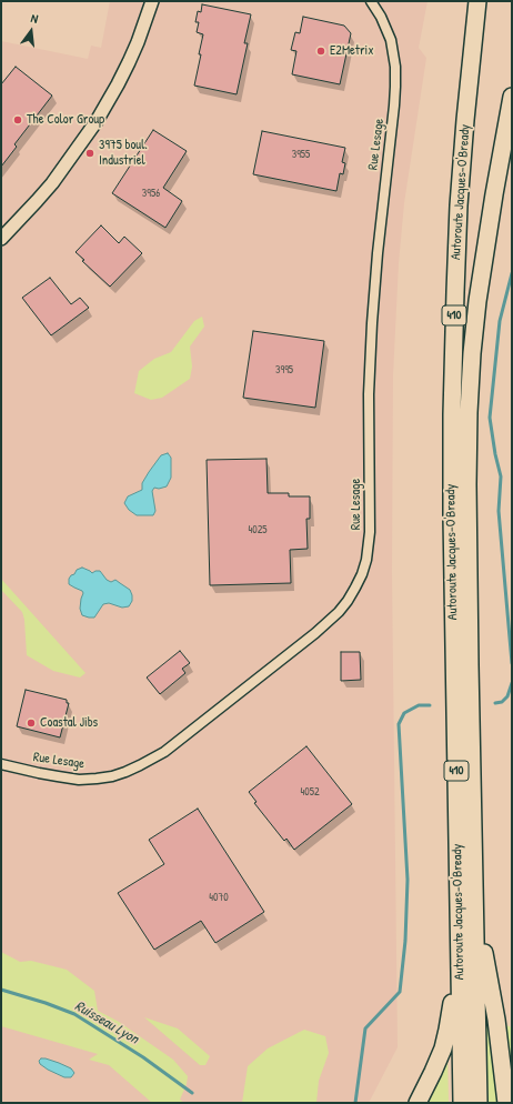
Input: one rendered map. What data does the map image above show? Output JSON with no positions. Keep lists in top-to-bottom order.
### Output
{
  "streets": {
    "highway": ["Autoroute Jacques-O'Bready", "410"],
    "street": ["Rue Lesage"]
  },
  "water": ["Ruisseau Lyon"],
  "places": [
    "E2Metrix",
    "The Color Group",
    "3975 boul. Industriel",
    "Coastal Jibs"
  ],
  "house_numbers": [
    "3955",
    "3956",
    "3995",
    "4025",
    "4052",
    "4070"
  ],
  "north": "top"
}
